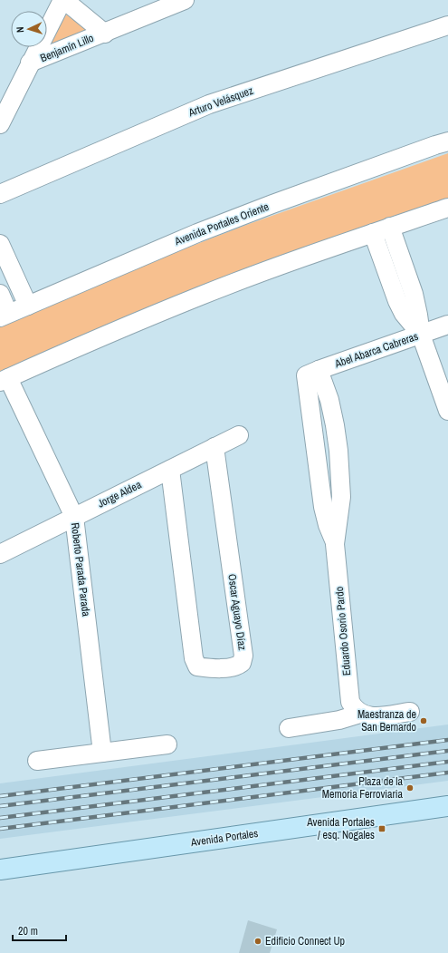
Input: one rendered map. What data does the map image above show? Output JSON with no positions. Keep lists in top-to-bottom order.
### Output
{
  "streets": {
    "main road": ["Avenida Portales"],
    "street": [
      "Benjamín Lillo",
      "Arturo Velásquez",
      "Avenida Portales Oriente",
      "Abel Abarca Cabreras",
      "Jorge Aldea",
      "Roberto Parada Parada",
      "Oscar Aguayo Díaz",
      "Eduardo Osorio Pardo"
    ]
  },
  "crossings": [
    ["Abel Abarca Cabreras", "Eduardo Osorio Pardo"],
    ["Jorge Aldea", "Roberto Parada Parada"],
    ["Jorge Aldea", "Oscar Aguayo Díaz"]
  ],
  "places": {
    "other": ["Maestranza de San Bernardo", "Plaza de la Memoria Ferroviaria", "Edificio Connect Up"],
    "transit": ["Avenida Portales / esq. Nogales"]
  },
  "scale_bar": "20 m",
  "north": "left"
}
